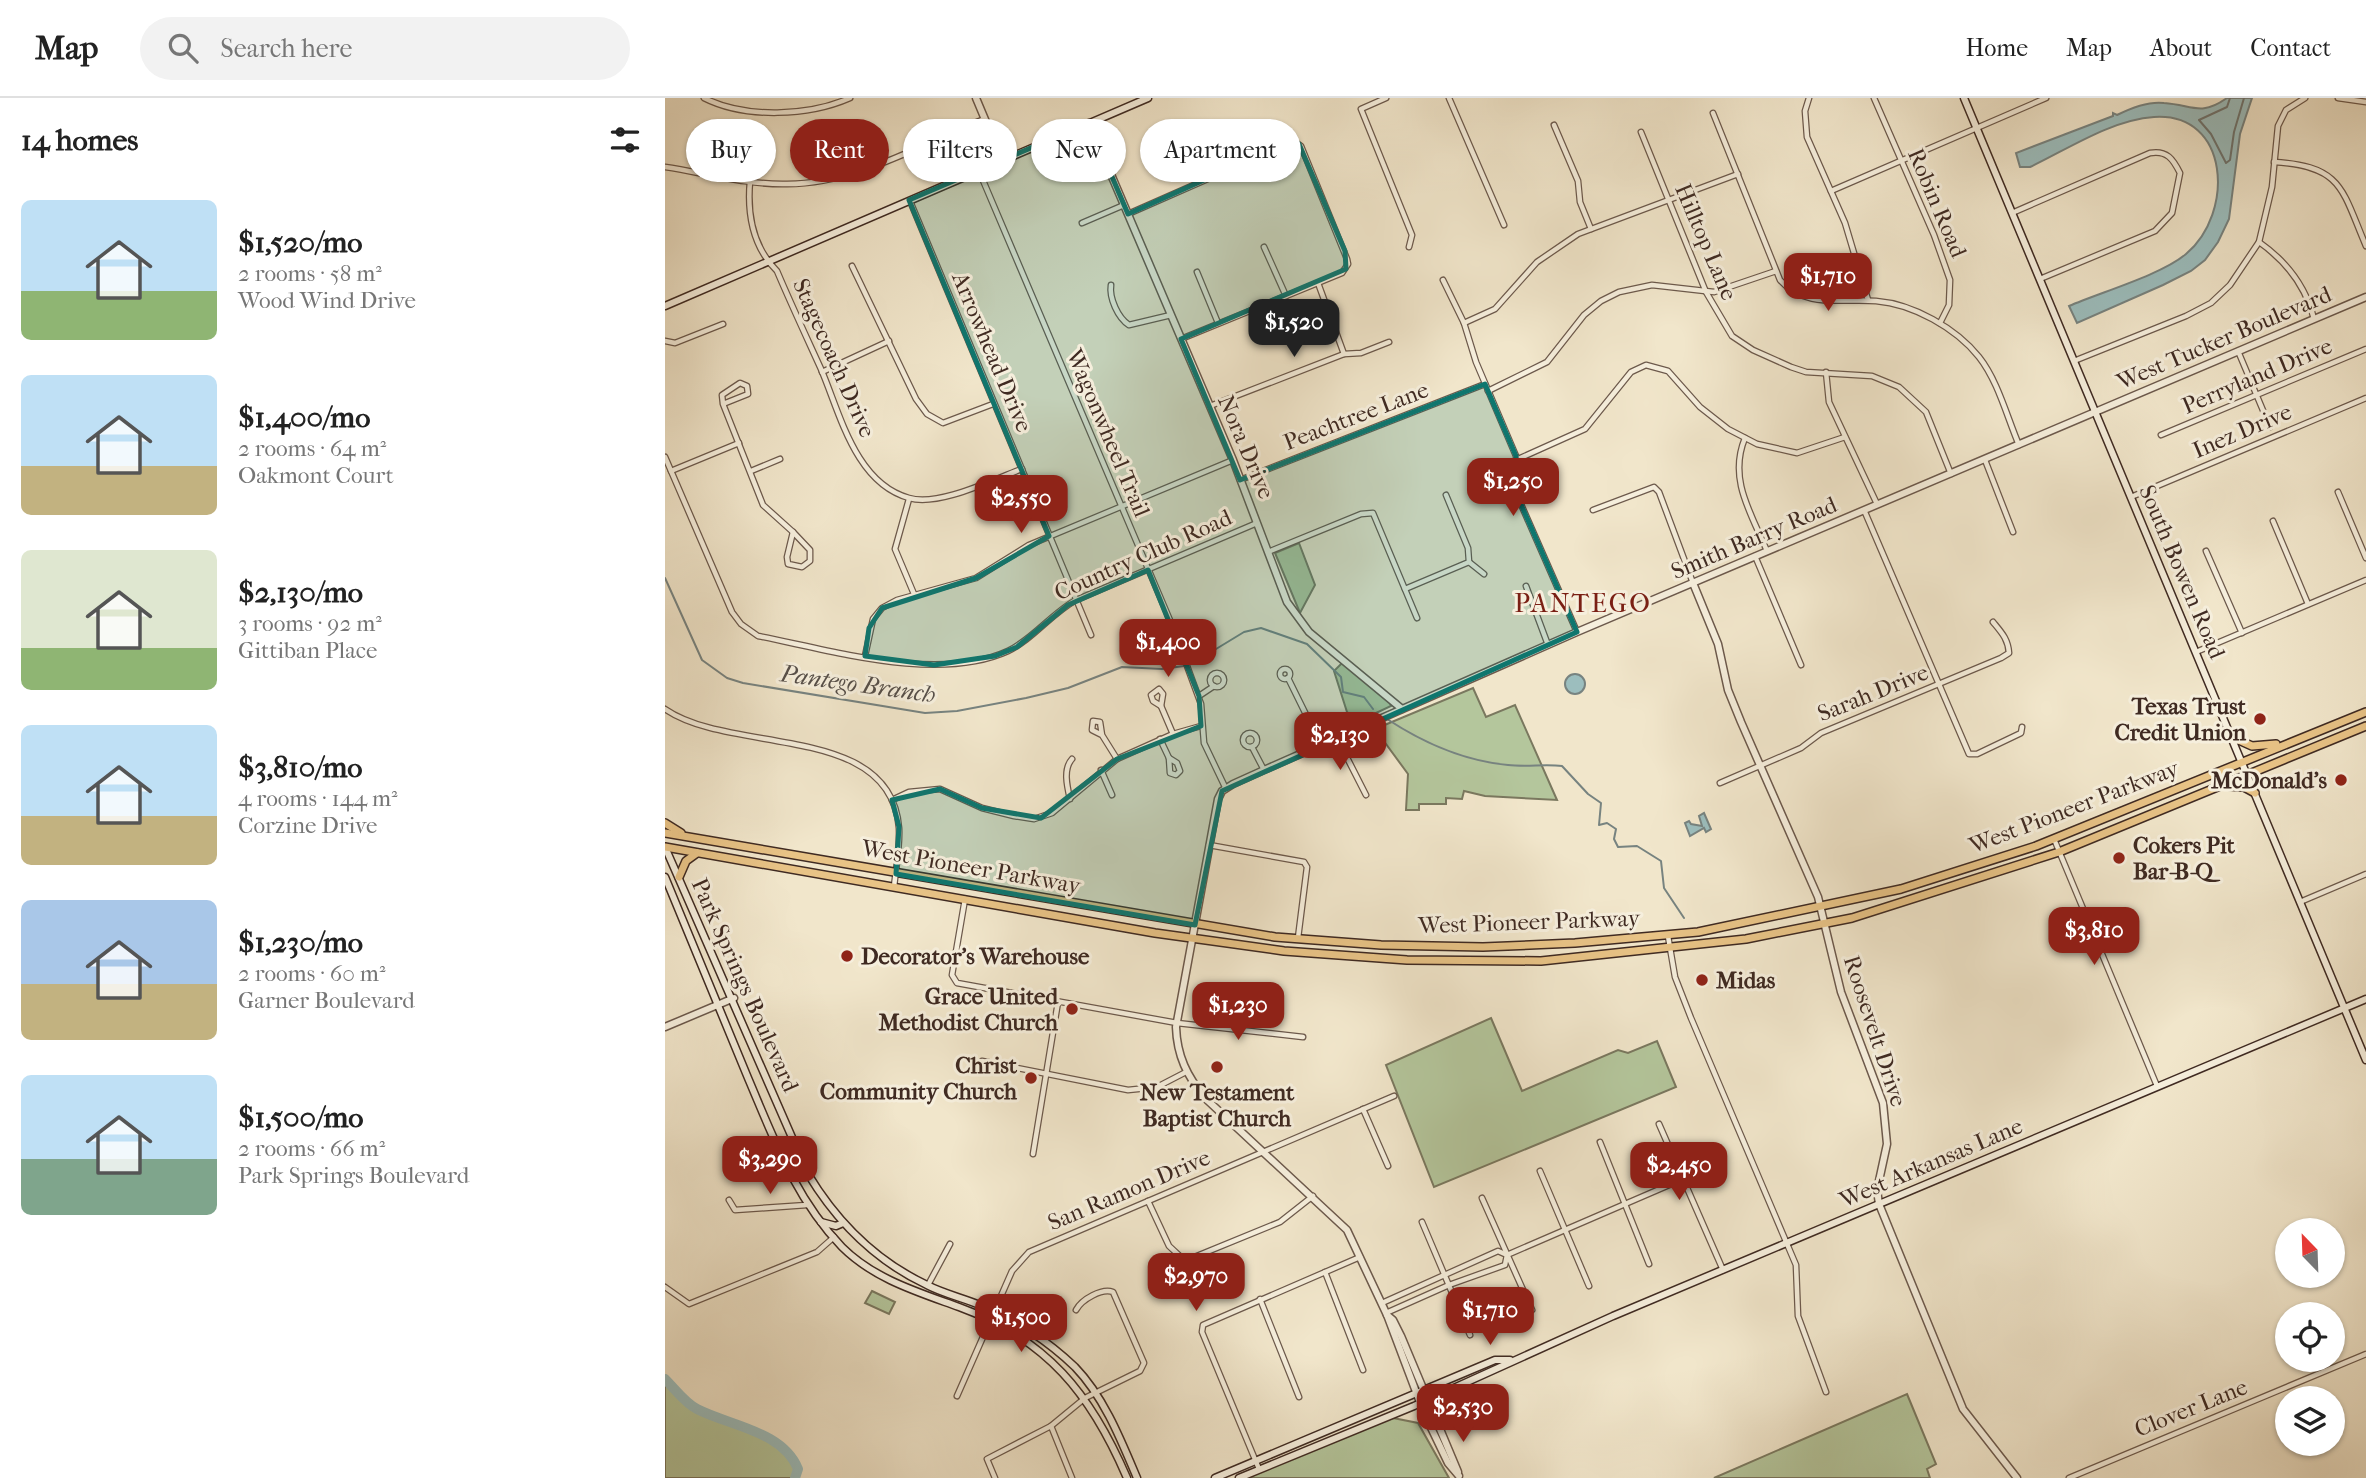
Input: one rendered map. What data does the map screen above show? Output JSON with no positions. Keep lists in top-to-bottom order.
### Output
{
  "streets": {
    "main road": [
      "West Tucker Boulevard",
      "Nora Drive",
      "Smith Barry Road",
      "South Bowen Road",
      "West Pioneer Parkway",
      "Park Springs Boulevard",
      "Roosevelt Drive",
      "West Arkansas Lane"
    ],
    "street": [
      "Robin Road",
      "Hilltop Lane",
      "Arrowhead Drive",
      "Stagecoach Drive",
      "Perryland Drive",
      "Peachtree Lane",
      "Inez Drive",
      "Wagonwheel Trail",
      "Country Club Road",
      "Sarah Drive",
      "San Ramon Drive",
      "Clover Lane"
    ]
  },
  "crossings": [
    ["Hilltop Lane", "Smith Barry Road"],
    ["West Tucker Boulevard", "Smith Barry Road"],
    ["West Tucker Boulevard", "South Bowen Road"],
    ["Arrowhead Drive", "Country Club Road"],
    ["Peachtree Lane", "Nora Drive"],
    ["Inez Drive", "South Bowen Road"],
    ["Wagonwheel Trail", "Smith Barry Road"],
    ["Wagonwheel Trail", "Country Club Road"],
    ["Nora Drive", "Smith Barry Road"],
    ["Nora Drive", "Country Club Road"],
    ["Smith Barry Road", "South Bowen Road"],
    ["Smith Barry Road", "Roosevelt Drive"],
    ["South Bowen Road", "West Pioneer Parkway"],
    ["South Bowen Road", "West Arkansas Lane"],
    ["Sarah Drive", "Roosevelt Drive"],
    ["West Pioneer Parkway", "Park Springs Boulevard"],
    ["West Pioneer Parkway", "Roosevelt Drive"],
    ["Park Springs Boulevard", "San Ramon Drive"],
    ["Roosevelt Drive", "West Arkansas Lane"]
  ],
  "districts": ["PANTEGO"],
  "water": ["Pantego Branch"],
  "places": [
    "Texas Trust Credit Union",
    "McDonald's",
    "Cokers Pit Bar-B-Q",
    "Decorator's Warehouse",
    "Midas",
    "Grace United Methodist Church",
    "New Testament Baptist Church",
    "Christ Community Church"
  ],
  "north": "top left",
  "page": {
    "header": "Map",
    "search": "Search here",
    "nav": [
      "Home",
      "Map",
      "About",
      "Contact"
    ],
    "heading": "14 homes",
    "chip": [
      "Buy",
      "Rent",
      "Filters",
      "New",
      "Apartment"
    ],
    "list": [
      {
        "name": "$1,520/mo",
        "note": "2 rooms · 58 m² · Wood Wind Drive"
      },
      {
        "name": "$1,400/mo",
        "note": "2 rooms · 64 m² · Oakmont Court"
      },
      {
        "name": "$2,130/mo",
        "note": "3 rooms · 92 m² · Gittiban Place"
      },
      {
        "name": "$3,810/mo",
        "note": "4 rooms · 144 m² · Corzine Drive"
      },
      {
        "name": "$1,230/mo",
        "note": "2 rooms · 60 m² · Garner Boulevard"
      },
      {
        "name": "$1,500/mo",
        "note": "2 rooms · 66 m² · Park Springs Boulevard"
      }
    ],
    "price": [
      "$1,710",
      "$1,520",
      "$1,250",
      "$2,550",
      "$1,400",
      "$2,130",
      "$3,810",
      "$1,230",
      "$3,290",
      "$2,450",
      "$2,970",
      "$1,710",
      "$1,500",
      "$2,530"
    ]
  }
}
